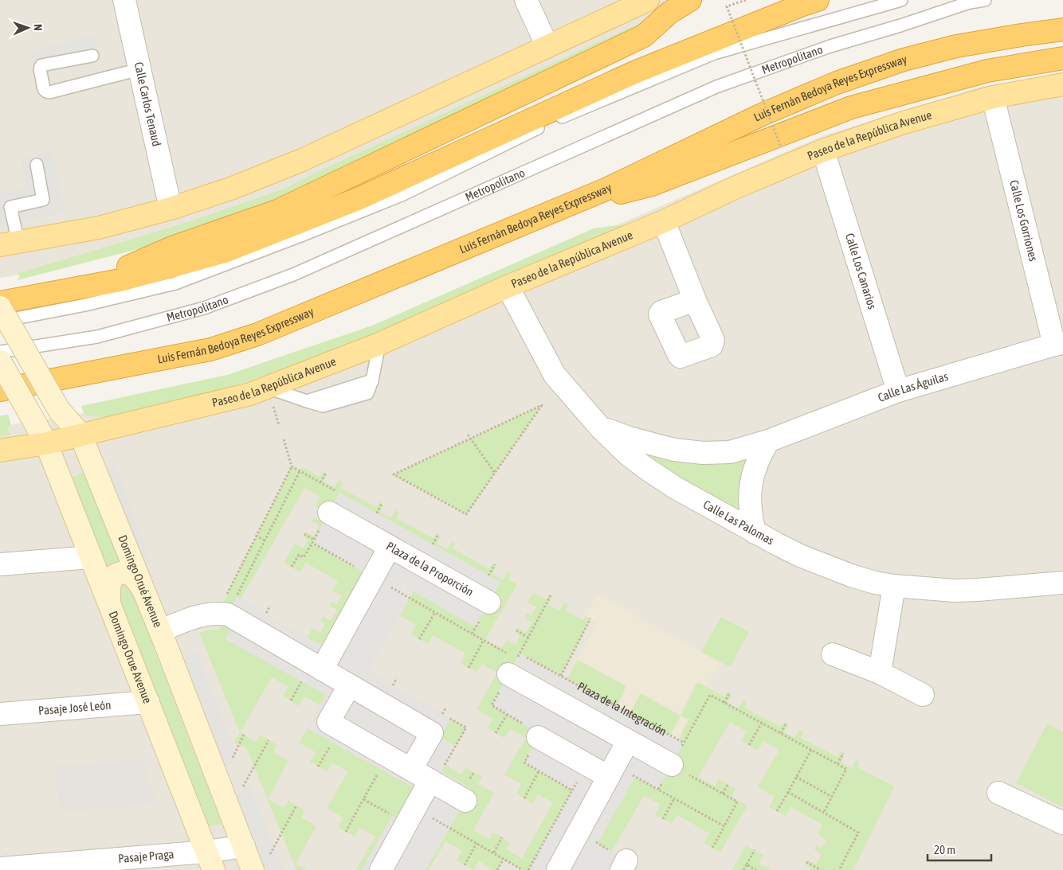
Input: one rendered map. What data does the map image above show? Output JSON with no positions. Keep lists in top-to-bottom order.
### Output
{
  "streets": {
    "highway": ["Luis Fernán Bedoya Reyes Expressway"],
    "main road": ["Paseo de la República Avenue", "Domingo Orué Avenue", "Domingo Orue Avenue"],
    "street": [
      "Calle Carlos Tenaud",
      "Calle Los Gorriones",
      "Calle Los Canarios",
      "Calle Las Águilas",
      "Calle Las Palomas",
      "Plaza de la Proporción",
      "Pasaje José León",
      "Plaza de la Integración",
      "Pasaje Praga"
    ],
    "lane": ["Metropolitano"]
  },
  "crossings": [
    ["Paseo de la República Avenue", "Calle Los Gorriones"],
    ["Paseo de la República Avenue", "Calle Los Canarios"],
    ["Paseo de la República Avenue", "Calle Las Palomas"],
    ["Paseo de la República Avenue", "Domingo Orué Avenue"],
    ["Paseo de la República Avenue", "Domingo Orue Avenue"],
    ["Calle Los Gorriones", "Calle Las Águilas"],
    ["Calle Los Canarios", "Calle Las Águilas"],
    ["Calle Las Águilas", "Calle Las Palomas"],
    ["Domingo Orué Avenue", "Pasaje Praga"],
    ["Domingo Orue Avenue", "Pasaje José León"],
    ["Domingo Orue Avenue", "Pasaje Praga"]
  ],
  "scale_bar": "20 m",
  "north": "right"
}
